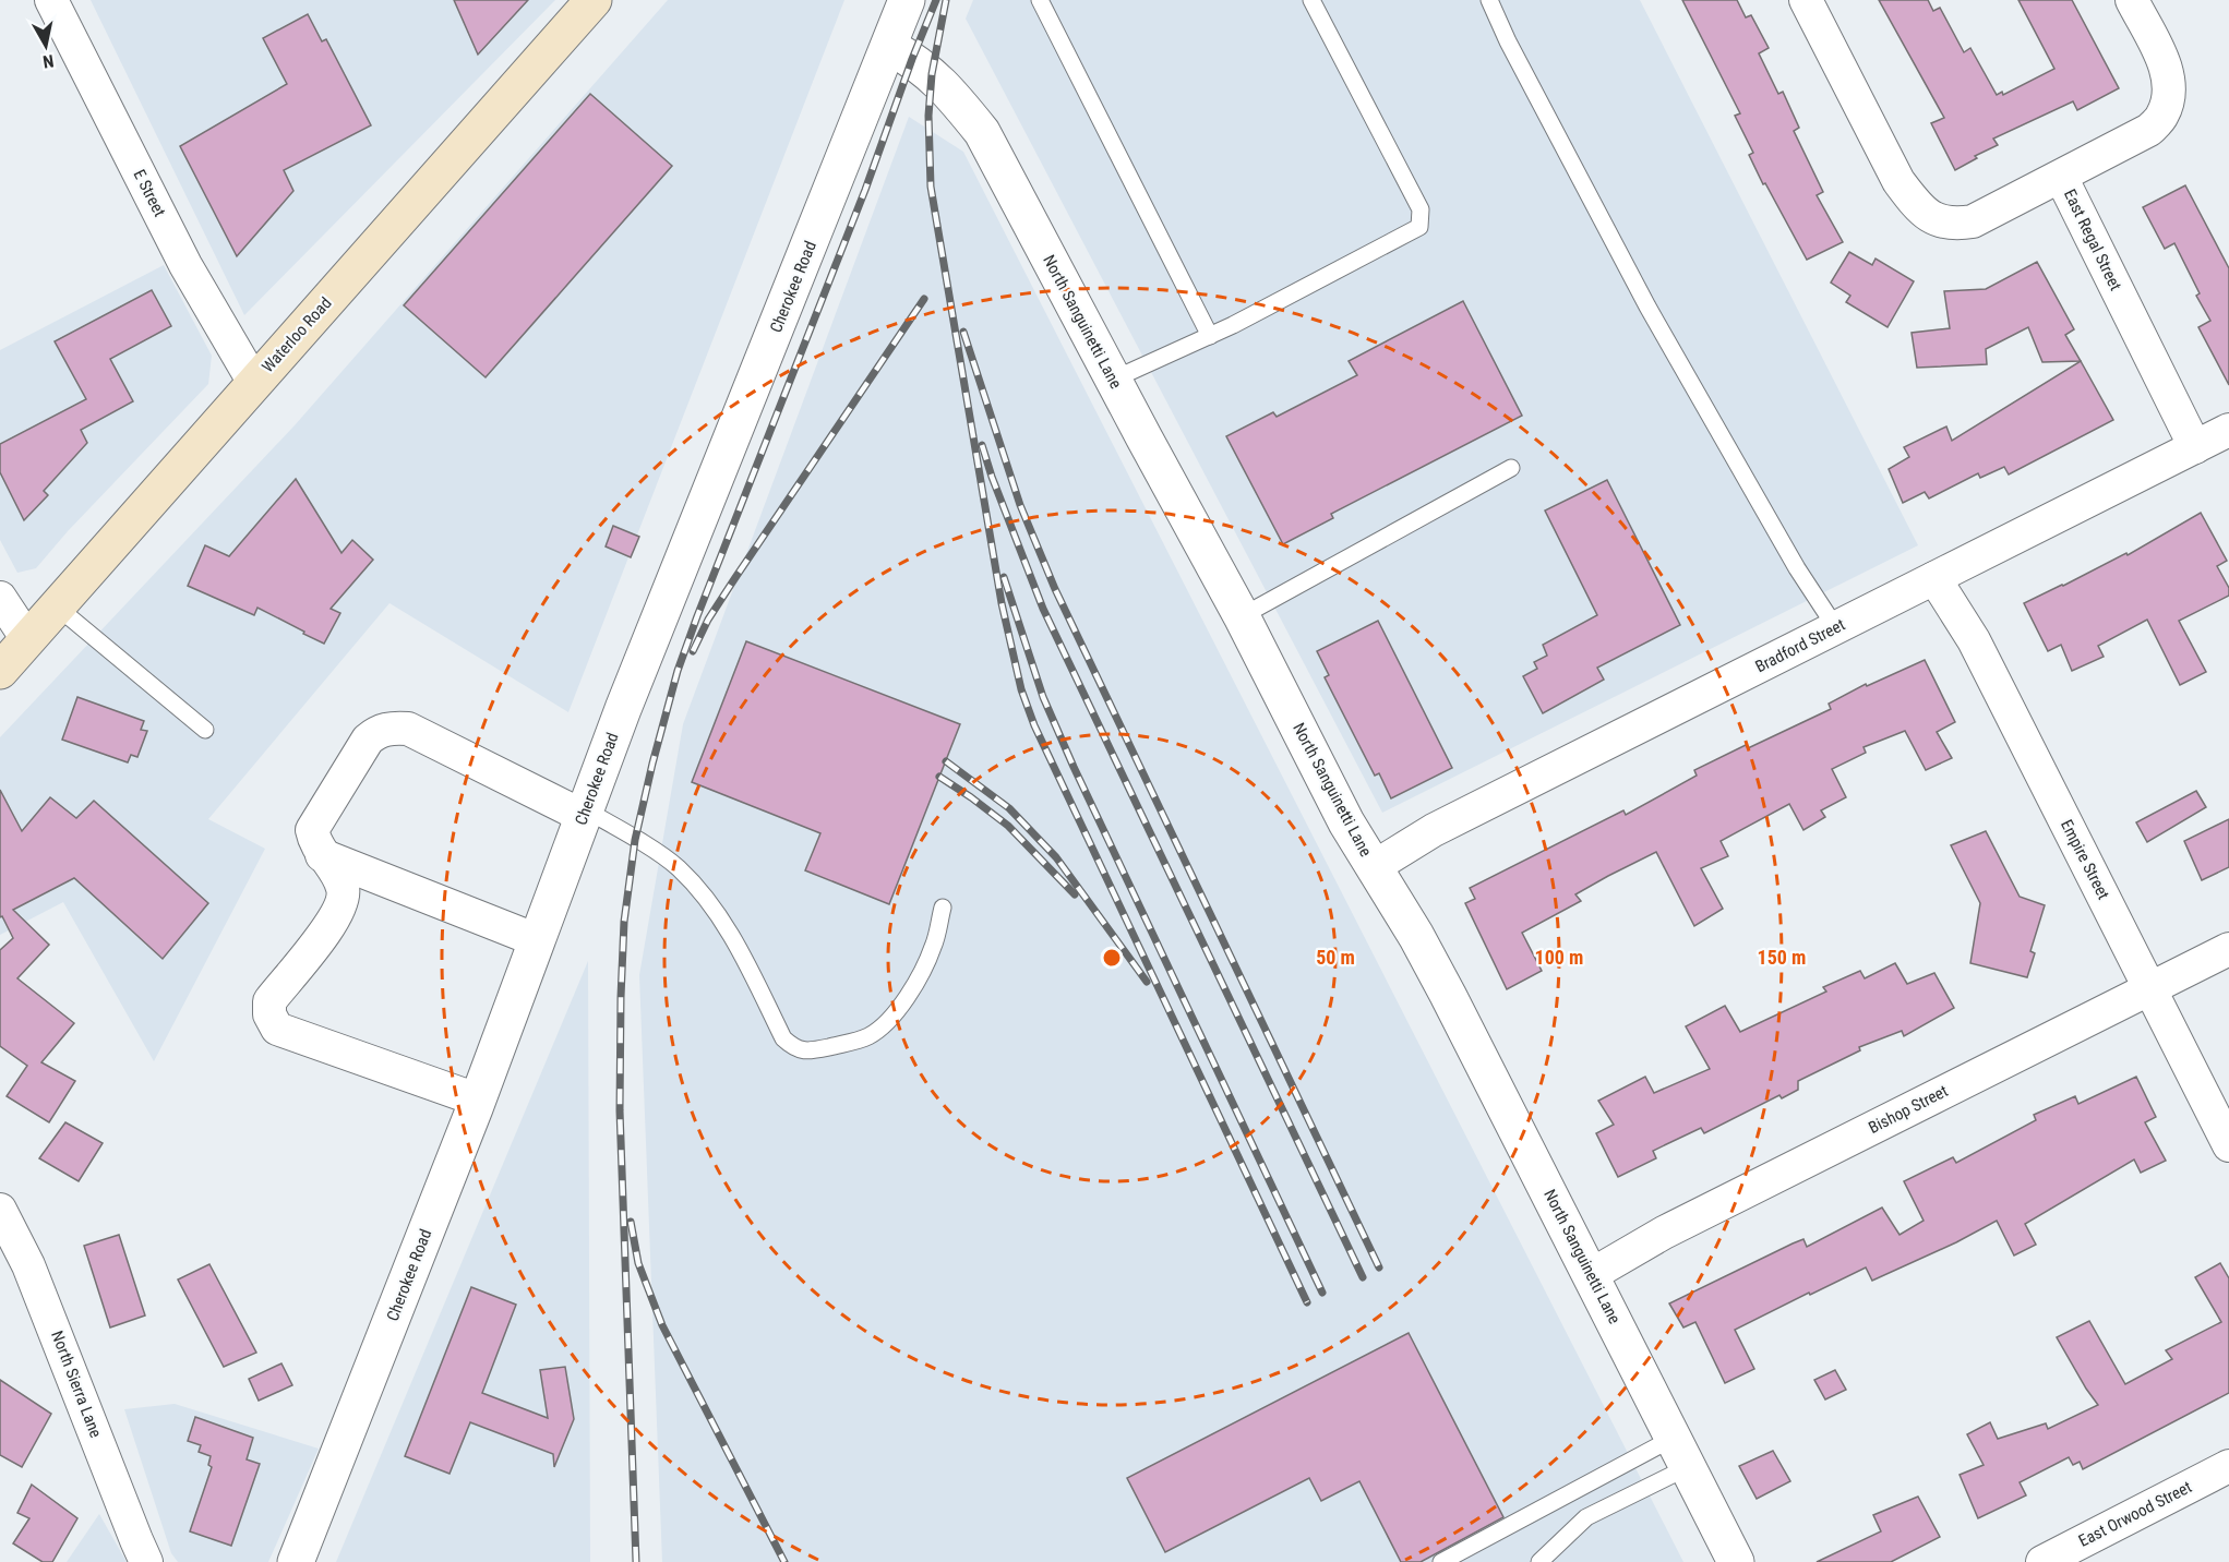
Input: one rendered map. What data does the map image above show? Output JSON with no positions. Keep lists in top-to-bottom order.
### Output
{
  "streets": {
    "main road": ["Waterloo Road"],
    "street": [
      "E Street",
      "East Regal Street",
      "Cherokee Road",
      "North Sanguinetti Lane",
      "Bradford Street",
      "Empire Street",
      "Bishop Street",
      "North Sierra Lane",
      "East Orwood Street"
    ]
  },
  "crossings": [
    ["E Street", "Waterloo Road"],
    ["East Regal Street", "Bradford Street"],
    ["Cherokee Road", "North Sanguinetti Lane"],
    ["North Sanguinetti Lane", "Bradford Street"],
    ["North Sanguinetti Lane", "Bishop Street"],
    ["Bradford Street", "Empire Street"],
    ["Empire Street", "Bishop Street"]
  ],
  "north": "bottom",
  "rings": ["50 m", "100 m", "150 m"]
}
